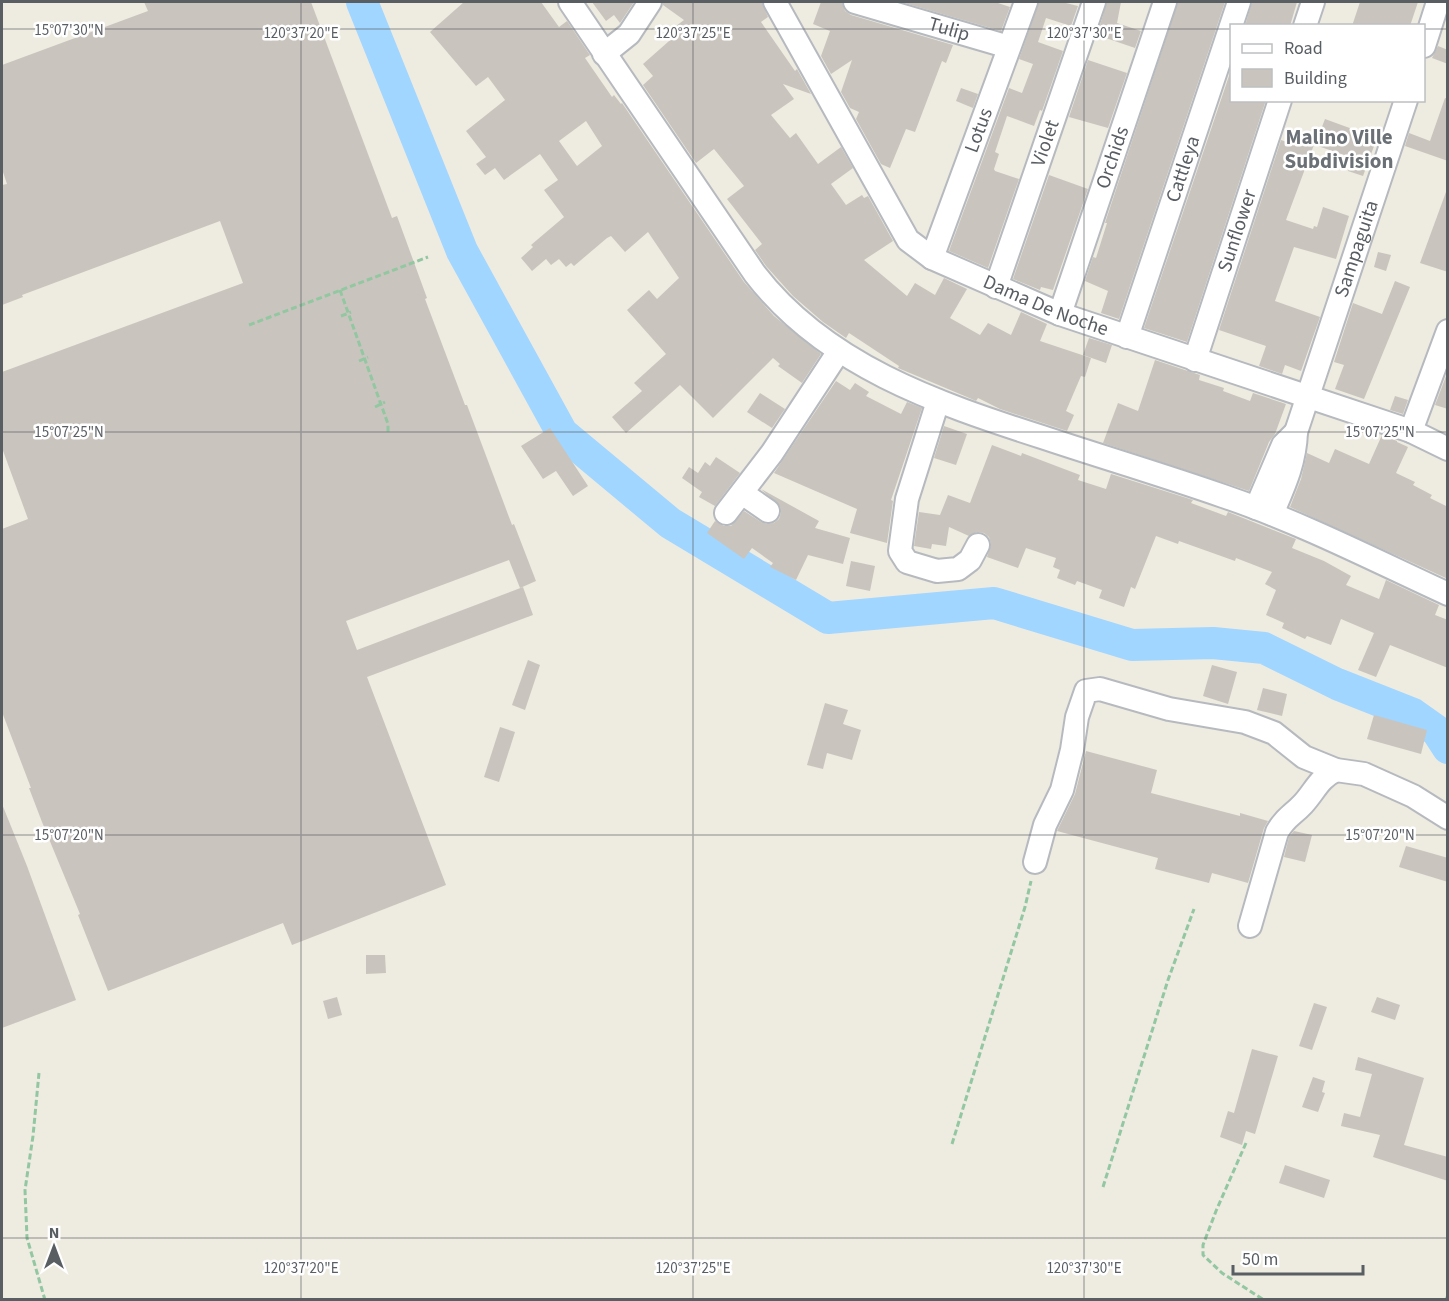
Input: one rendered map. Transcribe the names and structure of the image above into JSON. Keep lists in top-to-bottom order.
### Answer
{
  "streets": {
    "street": [
      "Tulip",
      "Lotus",
      "Violet",
      "Orchids",
      "Cattleya",
      "Sunflower",
      "Sampaguita",
      "Dama De Noche"
    ]
  },
  "crossings": [
    ["Tulip", "Lotus"],
    ["Lotus", "Dama De Noche"],
    ["Violet", "Dama De Noche"],
    ["Orchids", "Dama De Noche"],
    ["Cattleya", "Dama De Noche"],
    ["Sunflower", "Dama De Noche"],
    ["Sampaguita", "Dama De Noche"]
  ],
  "districts": ["Malino Ville Subdivision"],
  "legend": ["Road", "Building"],
  "scale_bar": "50 m",
  "north": "top",
  "coordinates": [
    "15°07'30\"N",
    "120°37'20\"E",
    "120°37'25\"E",
    "120°37'30\"E",
    "15°07'25\"N",
    "15°07'20\"N"
  ]
}
